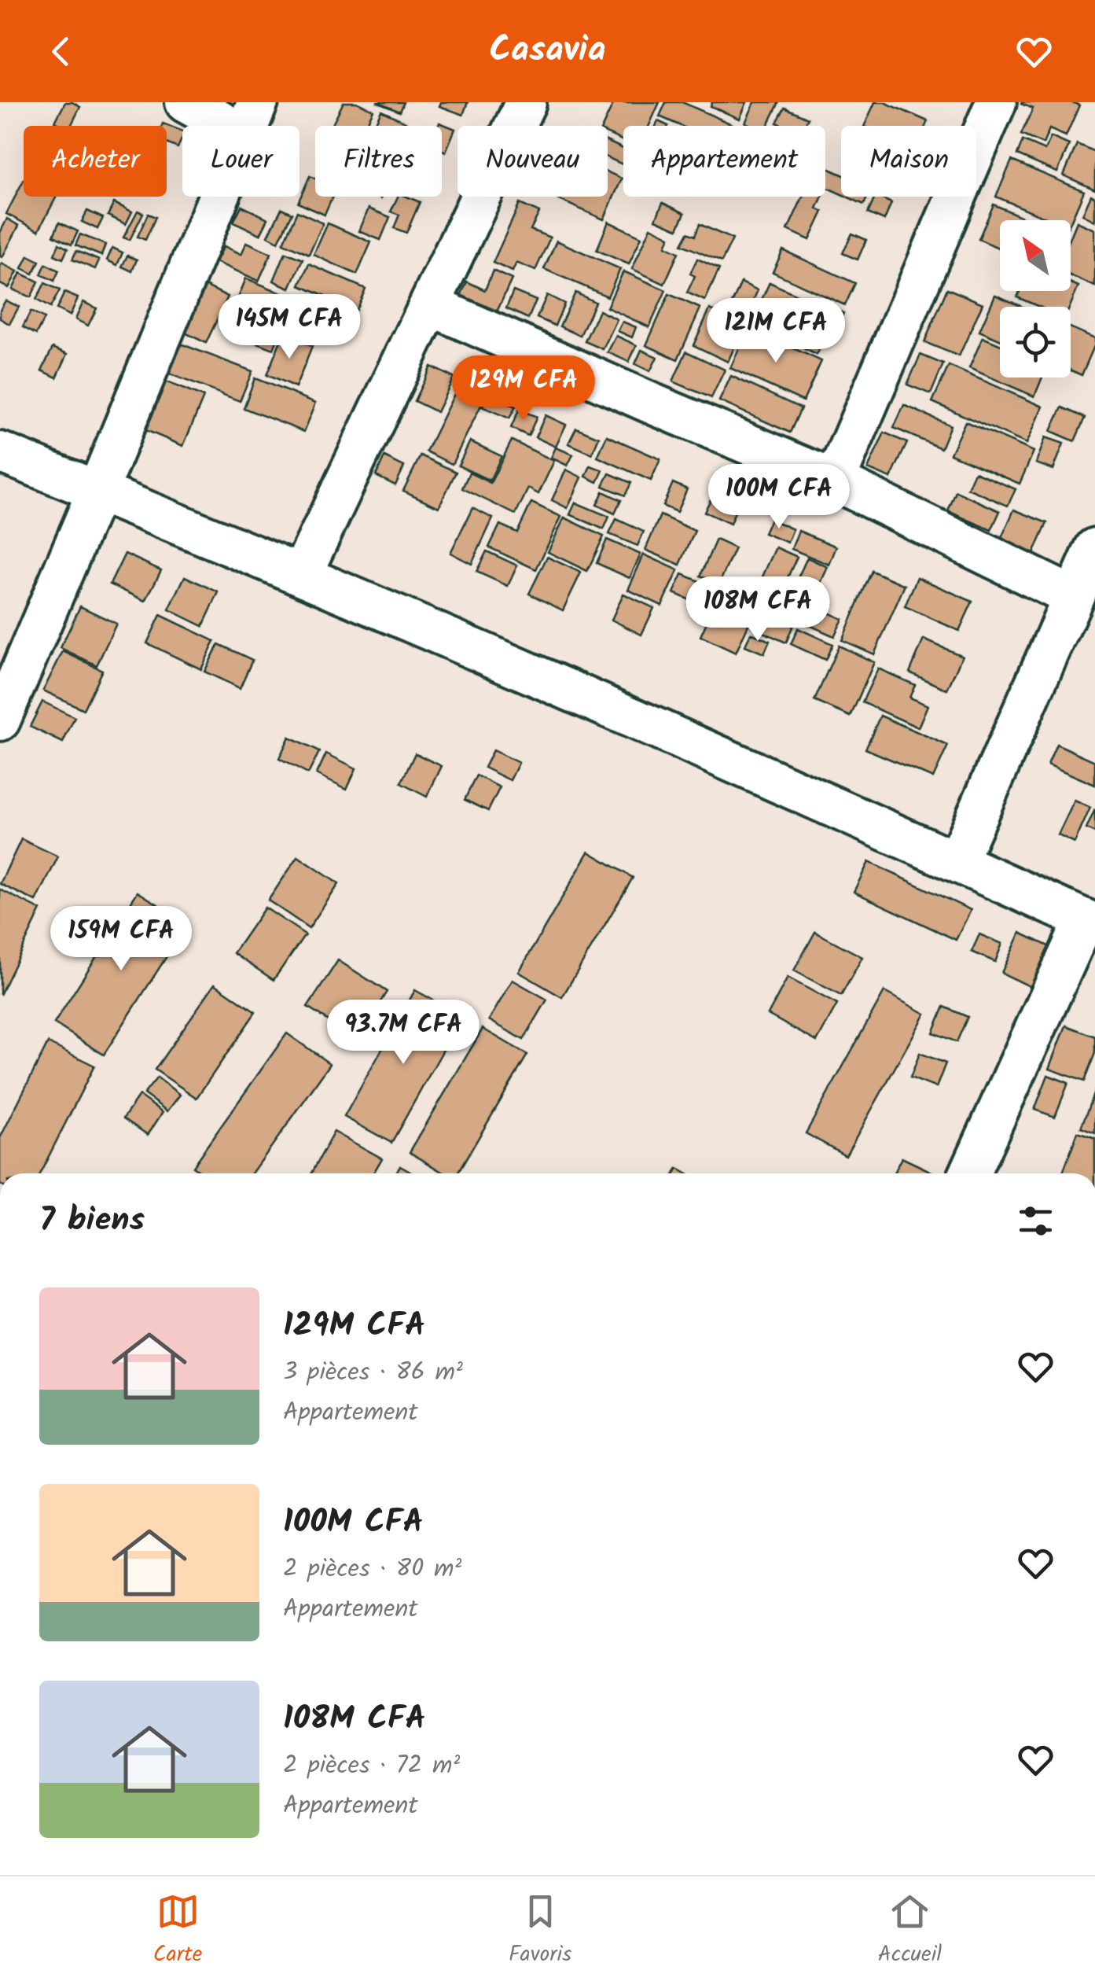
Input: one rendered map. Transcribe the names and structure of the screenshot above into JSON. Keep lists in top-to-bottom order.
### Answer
{
  "north": "top left",
  "page": {
    "header": "Casavia",
    "chip": [
      "Acheter",
      "Louer",
      "Filtres",
      "Nouveau",
      "Appartement",
      "Maison"
    ],
    "price": [
      "145M CFA",
      "121M CFA",
      "129M CFA",
      "100M CFA",
      "108M CFA",
      "159M CFA",
      "93.7M CFA"
    ],
    "heading": "7 biens",
    "list": [
      {
        "name": "129M CFA",
        "note": "3 pièces · 86 m² · Appartement"
      },
      {
        "name": "100M CFA",
        "note": "2 pièces · 80 m² · Appartement"
      },
      {
        "name": "108M CFA",
        "note": "2 pièces · 72 m² · Appartement"
      }
    ],
    "tabs": ["Carte", "Favoris", "Accueil"]
  }
}
